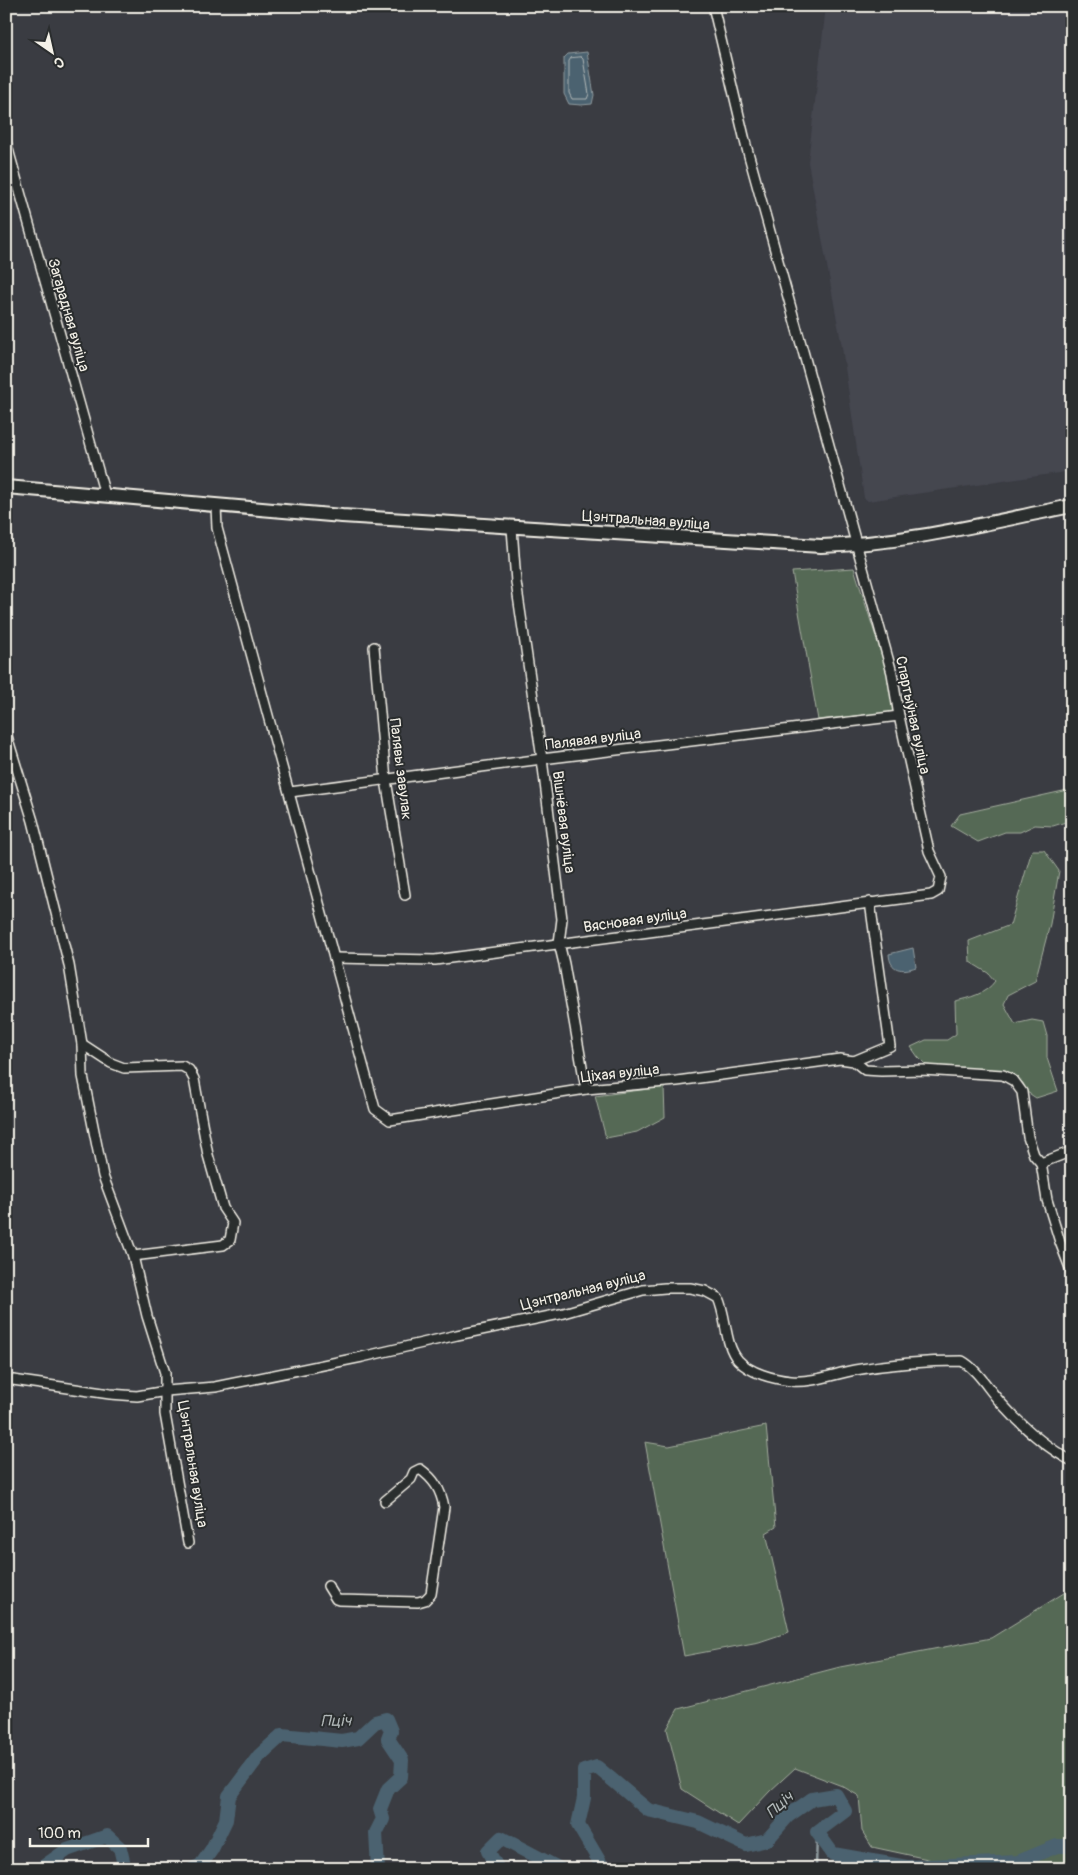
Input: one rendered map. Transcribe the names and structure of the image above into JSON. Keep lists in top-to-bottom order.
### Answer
{
  "streets": {
    "street": [
      "Загарадная вуліца",
      "Цэнтральная вуліца",
      "Спартыўная вуліца",
      "Палявая вуліца",
      "Палявы завулак",
      "Вішнёвая вуліца",
      "Вясновая вуліца",
      "Ціхая вуліца"
    ]
  },
  "crossings": [
    ["Загарадная вуліца", "Цэнтральная вуліца"],
    ["Цэнтральная вуліца", "Спартыўная вуліца"],
    ["Цэнтральная вуліца", "Вішнёвая вуліца"],
    ["Спартыўная вуліца", "Палявая вуліца"],
    ["Спартыўная вуліца", "Вясновая вуліца"],
    ["Палявая вуліца", "Палявы завулак"],
    ["Палявая вуліца", "Вішнёвая вуліца"],
    ["Вішнёвая вуліца", "Вясновая вуліца"],
    ["Вішнёвая вуліца", "Ціхая вуліца"],
    ["Вясновая вуліца", "Ціхая вуліца"]
  ],
  "water": ["Пціч"],
  "scale_bar": "100 m",
  "north": "bottom right"
}
